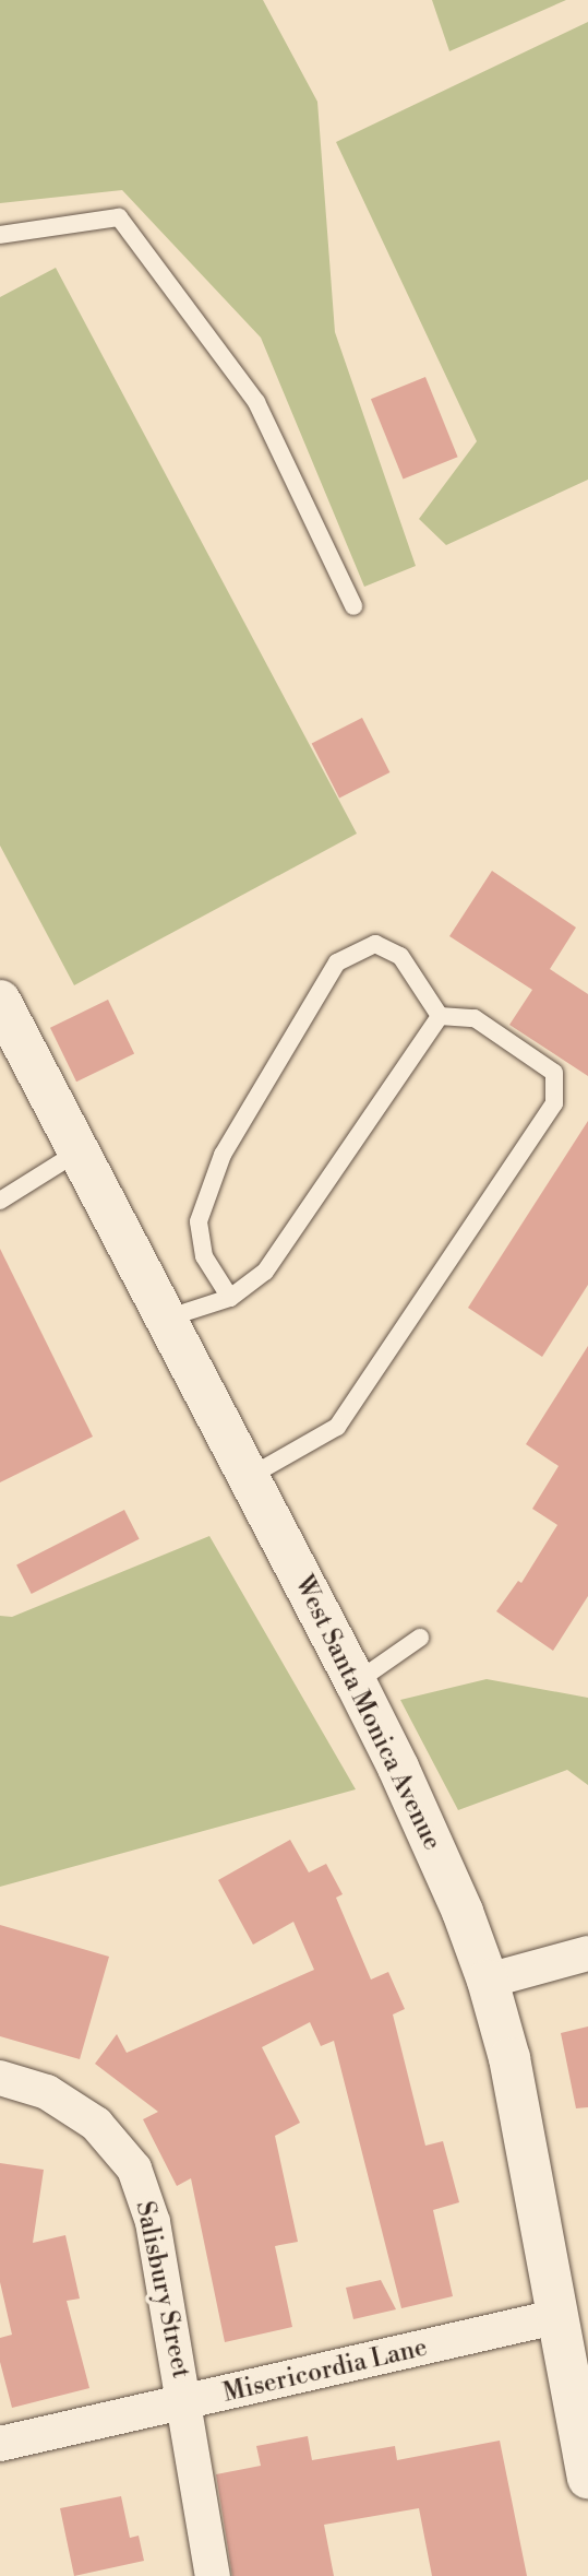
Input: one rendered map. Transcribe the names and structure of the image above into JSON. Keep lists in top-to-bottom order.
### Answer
{
  "streets": {
    "main road": ["West Santa Monica Avenue"],
    "street": ["Salisbury Street", "Misericordia Lane"]
  },
  "crossings": [
    ["West Santa Monica Avenue", "Misericordia Lane"],
    ["Salisbury Street", "Misericordia Lane"]
  ]
}
